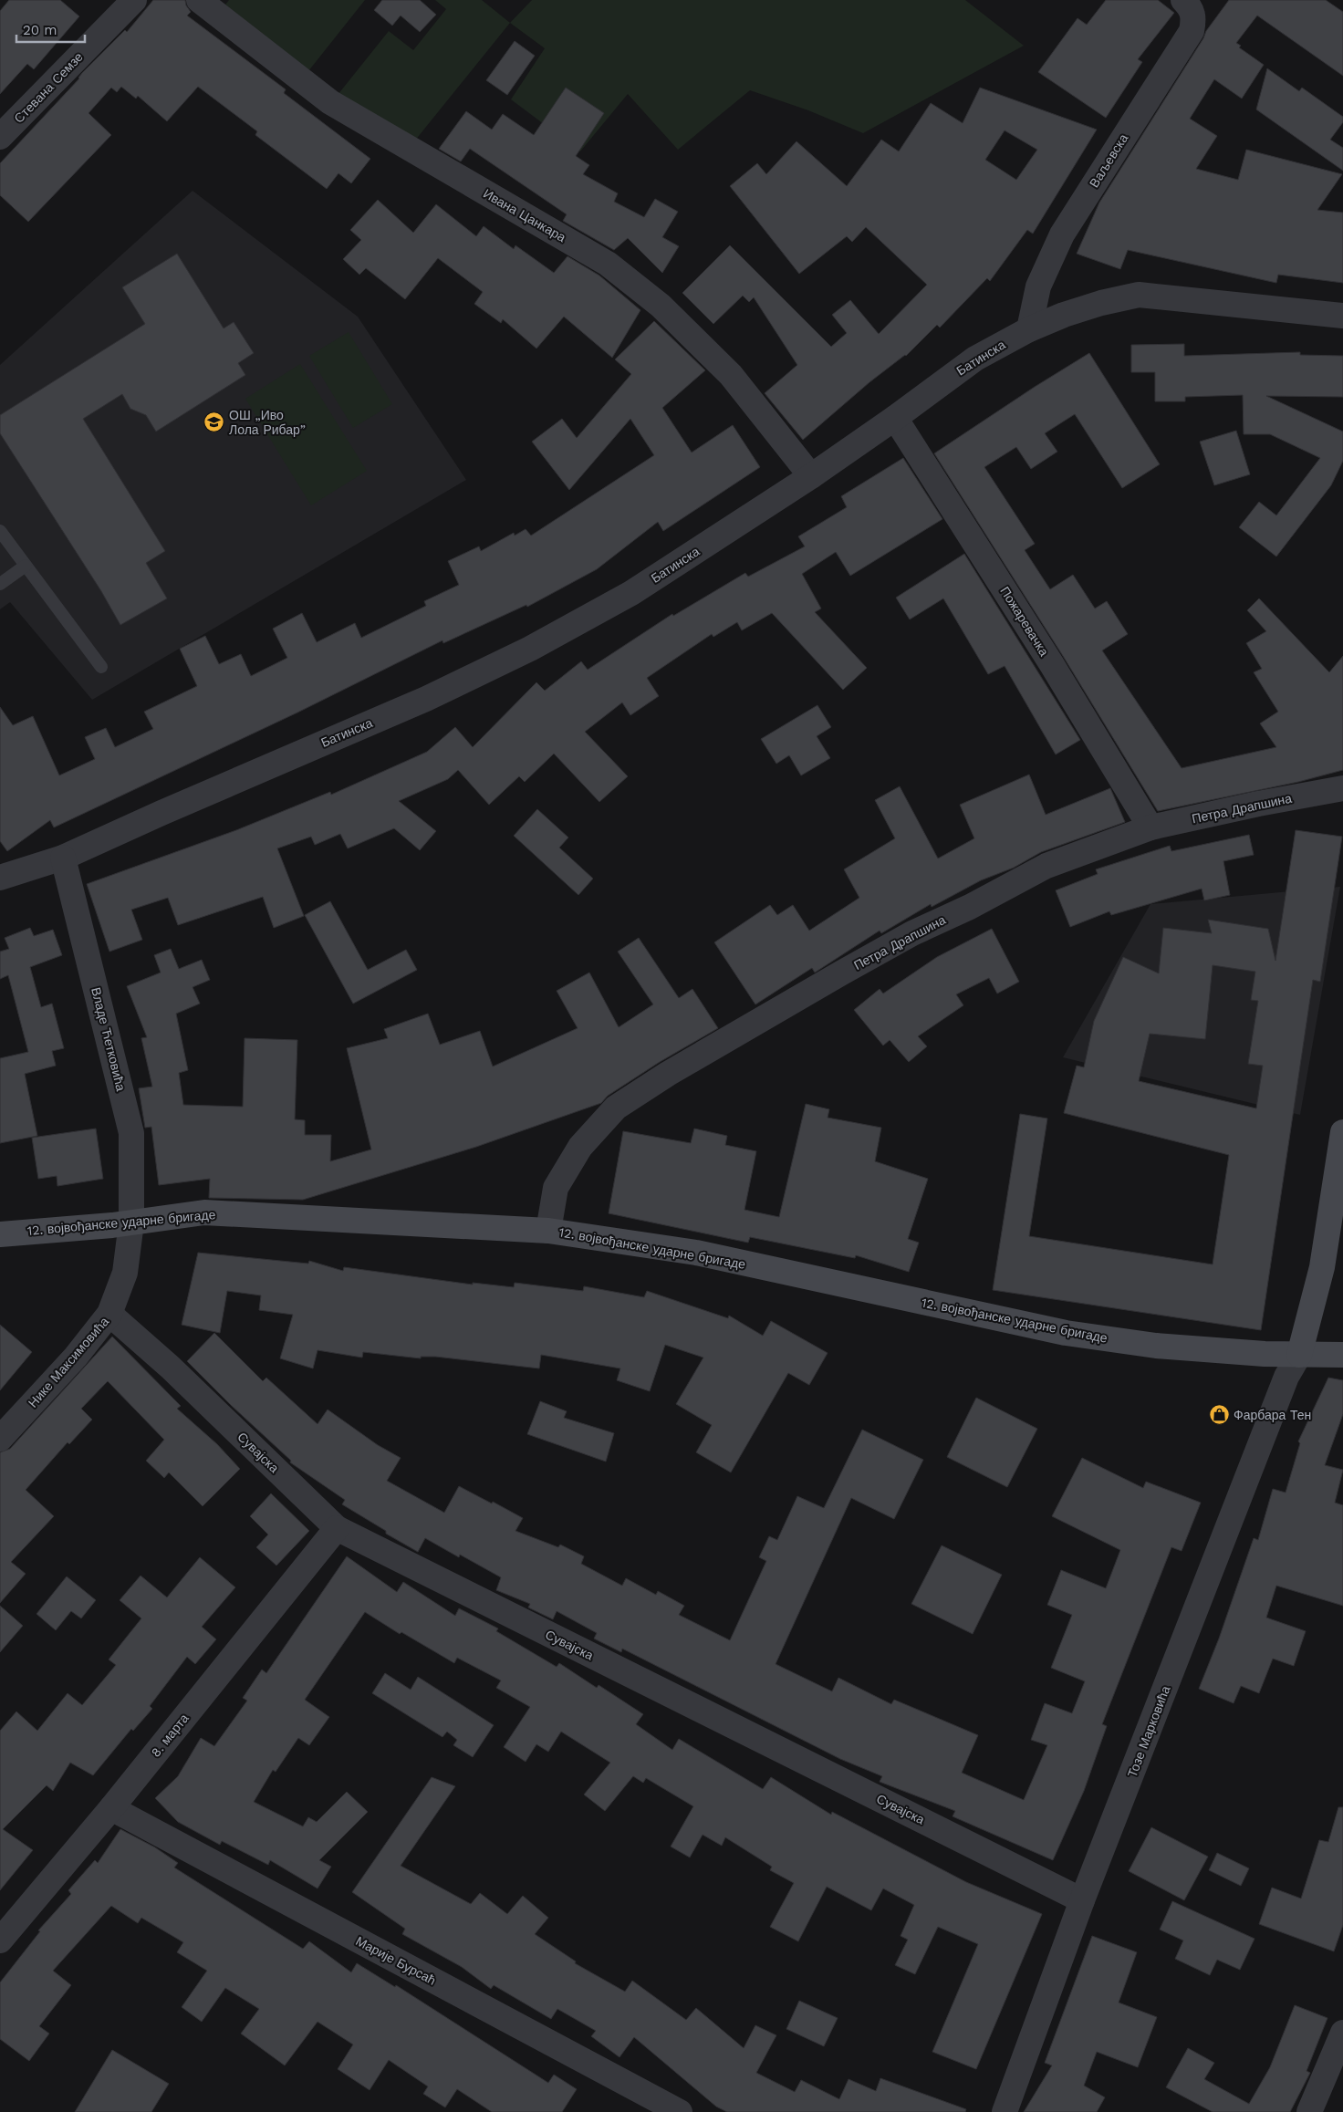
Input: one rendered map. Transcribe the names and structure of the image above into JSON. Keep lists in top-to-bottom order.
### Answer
{
  "streets": {
    "main road": ["12. војвођанске ударне бригаде"],
    "street": [
      "Стевана Семзе",
      "Ваљевска",
      "Ивана Цанкара",
      "Батинска",
      "Пожаревачка",
      "Петра Драпшина",
      "Владе Ћетковића",
      "Нике Максимовића",
      "Сувајска",
      "Тозе Марковића",
      "8. марта",
      "Марије Бурсаћ"
    ]
  },
  "crossings": [
    ["Ваљевска", "Батинска"],
    ["Ивана Цанкара", "Батинска"],
    ["Батинска", "Пожаревачка"],
    ["Батинска", "Владе Ћетковића"],
    ["Пожаревачка", "Петра Драпшина"],
    ["Петра Драпшина", "12. војвођанске ударне бригаде"],
    ["Владе Ћетковића", "12. војвођанске ударне бригаде"],
    ["Владе Ћетковића", "Нике Максимовића"],
    ["12. војвођанске ударне бригаде", "Нике Максимовића"],
    ["12. војвођанске ударне бригаде", "Тозе Марковића"],
    ["Нике Максимовића", "Сувајска"],
    ["Сувајска", "Тозе Марковића"],
    ["Сувајска", "8. марта"],
    ["8. марта", "Марије Бурсаћ"]
  ],
  "places": {
    "school or university": ["ОШ „Иво Лола Рибар”"],
    "shop": ["Фарбара Тен"]
  },
  "scale_bar": "20 m"
}
